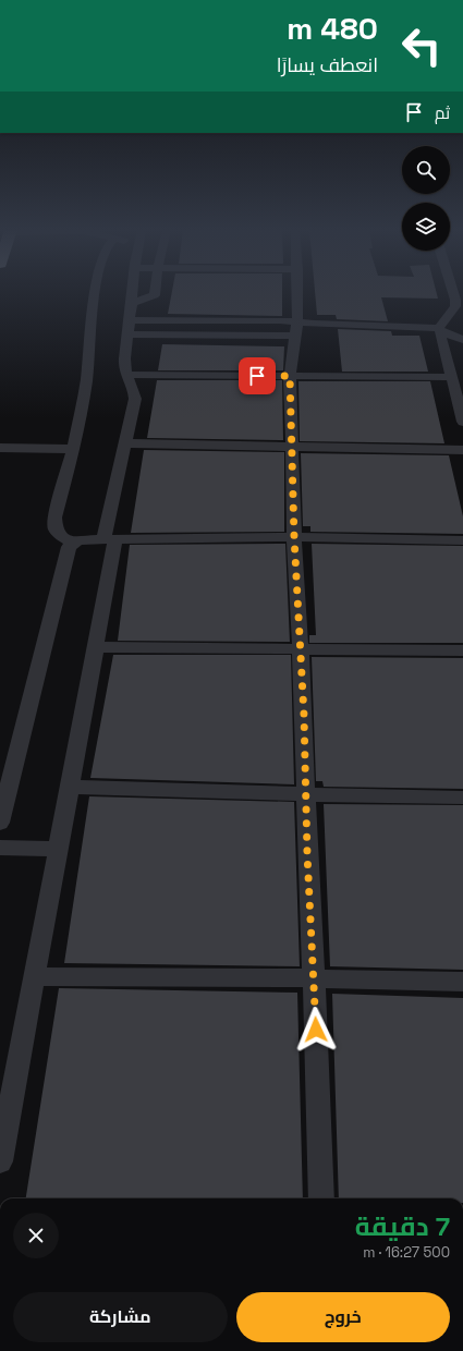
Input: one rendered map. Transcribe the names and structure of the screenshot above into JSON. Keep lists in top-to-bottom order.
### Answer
{
  "page": {
    "turn": ["480 m", "انعطف يسارًا"],
    "then": "ثم",
    "heading": ["7 دقيقة", "500 m · 16:27"],
    "buttons": ["خروج", "مشاركة"]
  }
}
